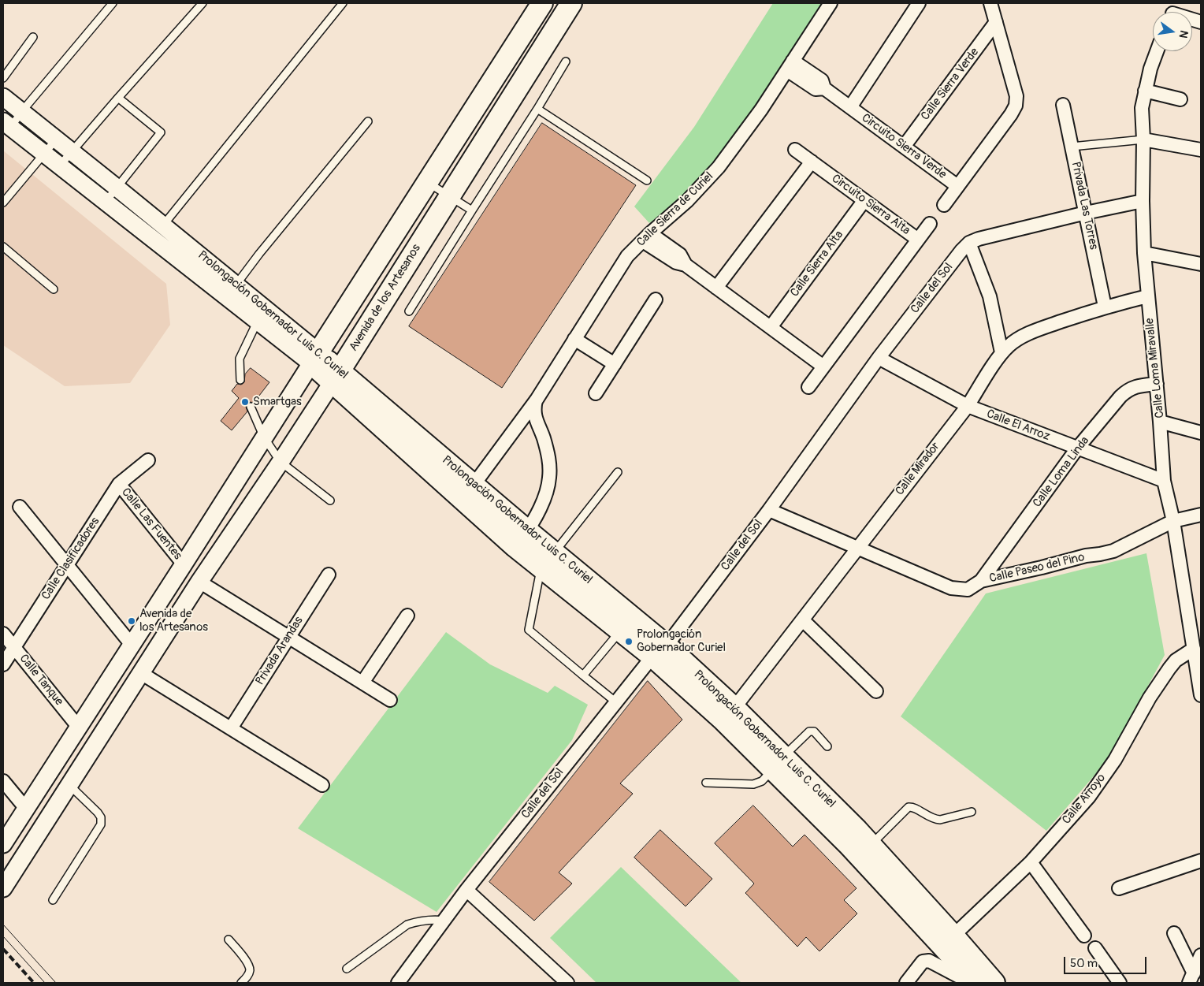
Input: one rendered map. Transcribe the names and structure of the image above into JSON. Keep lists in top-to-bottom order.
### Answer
{
  "streets": {
    "main road": ["Avenida de los Artesanos", "Prolongación Gobernador Luis C. Curiel"],
    "street": [
      "Calle Sierra Verde",
      "Circuito Sierra Verde",
      "Circuito Sierra Alta",
      "Privada Las Torres",
      "Calle Sierra de Curiel",
      "Calle Sierra Alta",
      "Calle del Sol",
      "Calle Loma Miravalle",
      "Calle El Arroz",
      "Calle Mirador",
      "Calle Loma Linda",
      "Calle Las Fuentes",
      "Calle Clasificadores",
      "Calle Paseo del Pino",
      "Privada Arandas",
      "Calle Tanque",
      "Calle Arroyo"
    ]
  },
  "crossings": [
    ["Calle Sierra Verde", "Circuito Sierra Verde"],
    ["Circuito Sierra Verde", "Calle Sierra de Curiel"],
    ["Circuito Sierra Alta", "Calle Sierra Alta"],
    ["Privada Las Torres", "Calle del Sol"],
    ["Privada Las Torres", "Calle Mirador"],
    ["Calle Sierra de Curiel", "Prolongación Gobernador Luis C. Curiel"],
    ["Calle del Sol", "Prolongación Gobernador Luis C. Curiel"],
    ["Calle del Sol", "Calle Loma Miravalle"],
    ["Calle del Sol", "Calle El Arroz"],
    ["Calle del Sol", "Calle Paseo del Pino"],
    ["Avenida de los Artesanos", "Prolongación Gobernador Luis C. Curiel"],
    ["Prolongación Gobernador Luis C. Curiel", "Calle Mirador"],
    ["Prolongación Gobernador Luis C. Curiel", "Calle Arroyo"],
    ["Calle Loma Miravalle", "Calle El Arroz"],
    ["Calle Loma Miravalle", "Calle Mirador"],
    ["Calle Loma Miravalle", "Calle Loma Linda"],
    ["Calle Loma Miravalle", "Calle Paseo del Pino"],
    ["Calle Loma Miravalle", "Calle Arroyo"],
    ["Calle El Arroz", "Calle Mirador"],
    ["Calle El Arroz", "Calle Loma Linda"],
    ["Calle Mirador", "Calle Paseo del Pino"],
    ["Calle Loma Linda", "Calle Paseo del Pino"],
    ["Calle Las Fuentes", "Calle Clasificadores"],
    ["Calle Clasificadores", "Calle Tanque"]
  ],
  "places": ["Smartgas", "Avenida de los Artesanos", "Prolongación Gobernador Curiel"],
  "scale_bar": "50 m",
  "north": "right"
}
